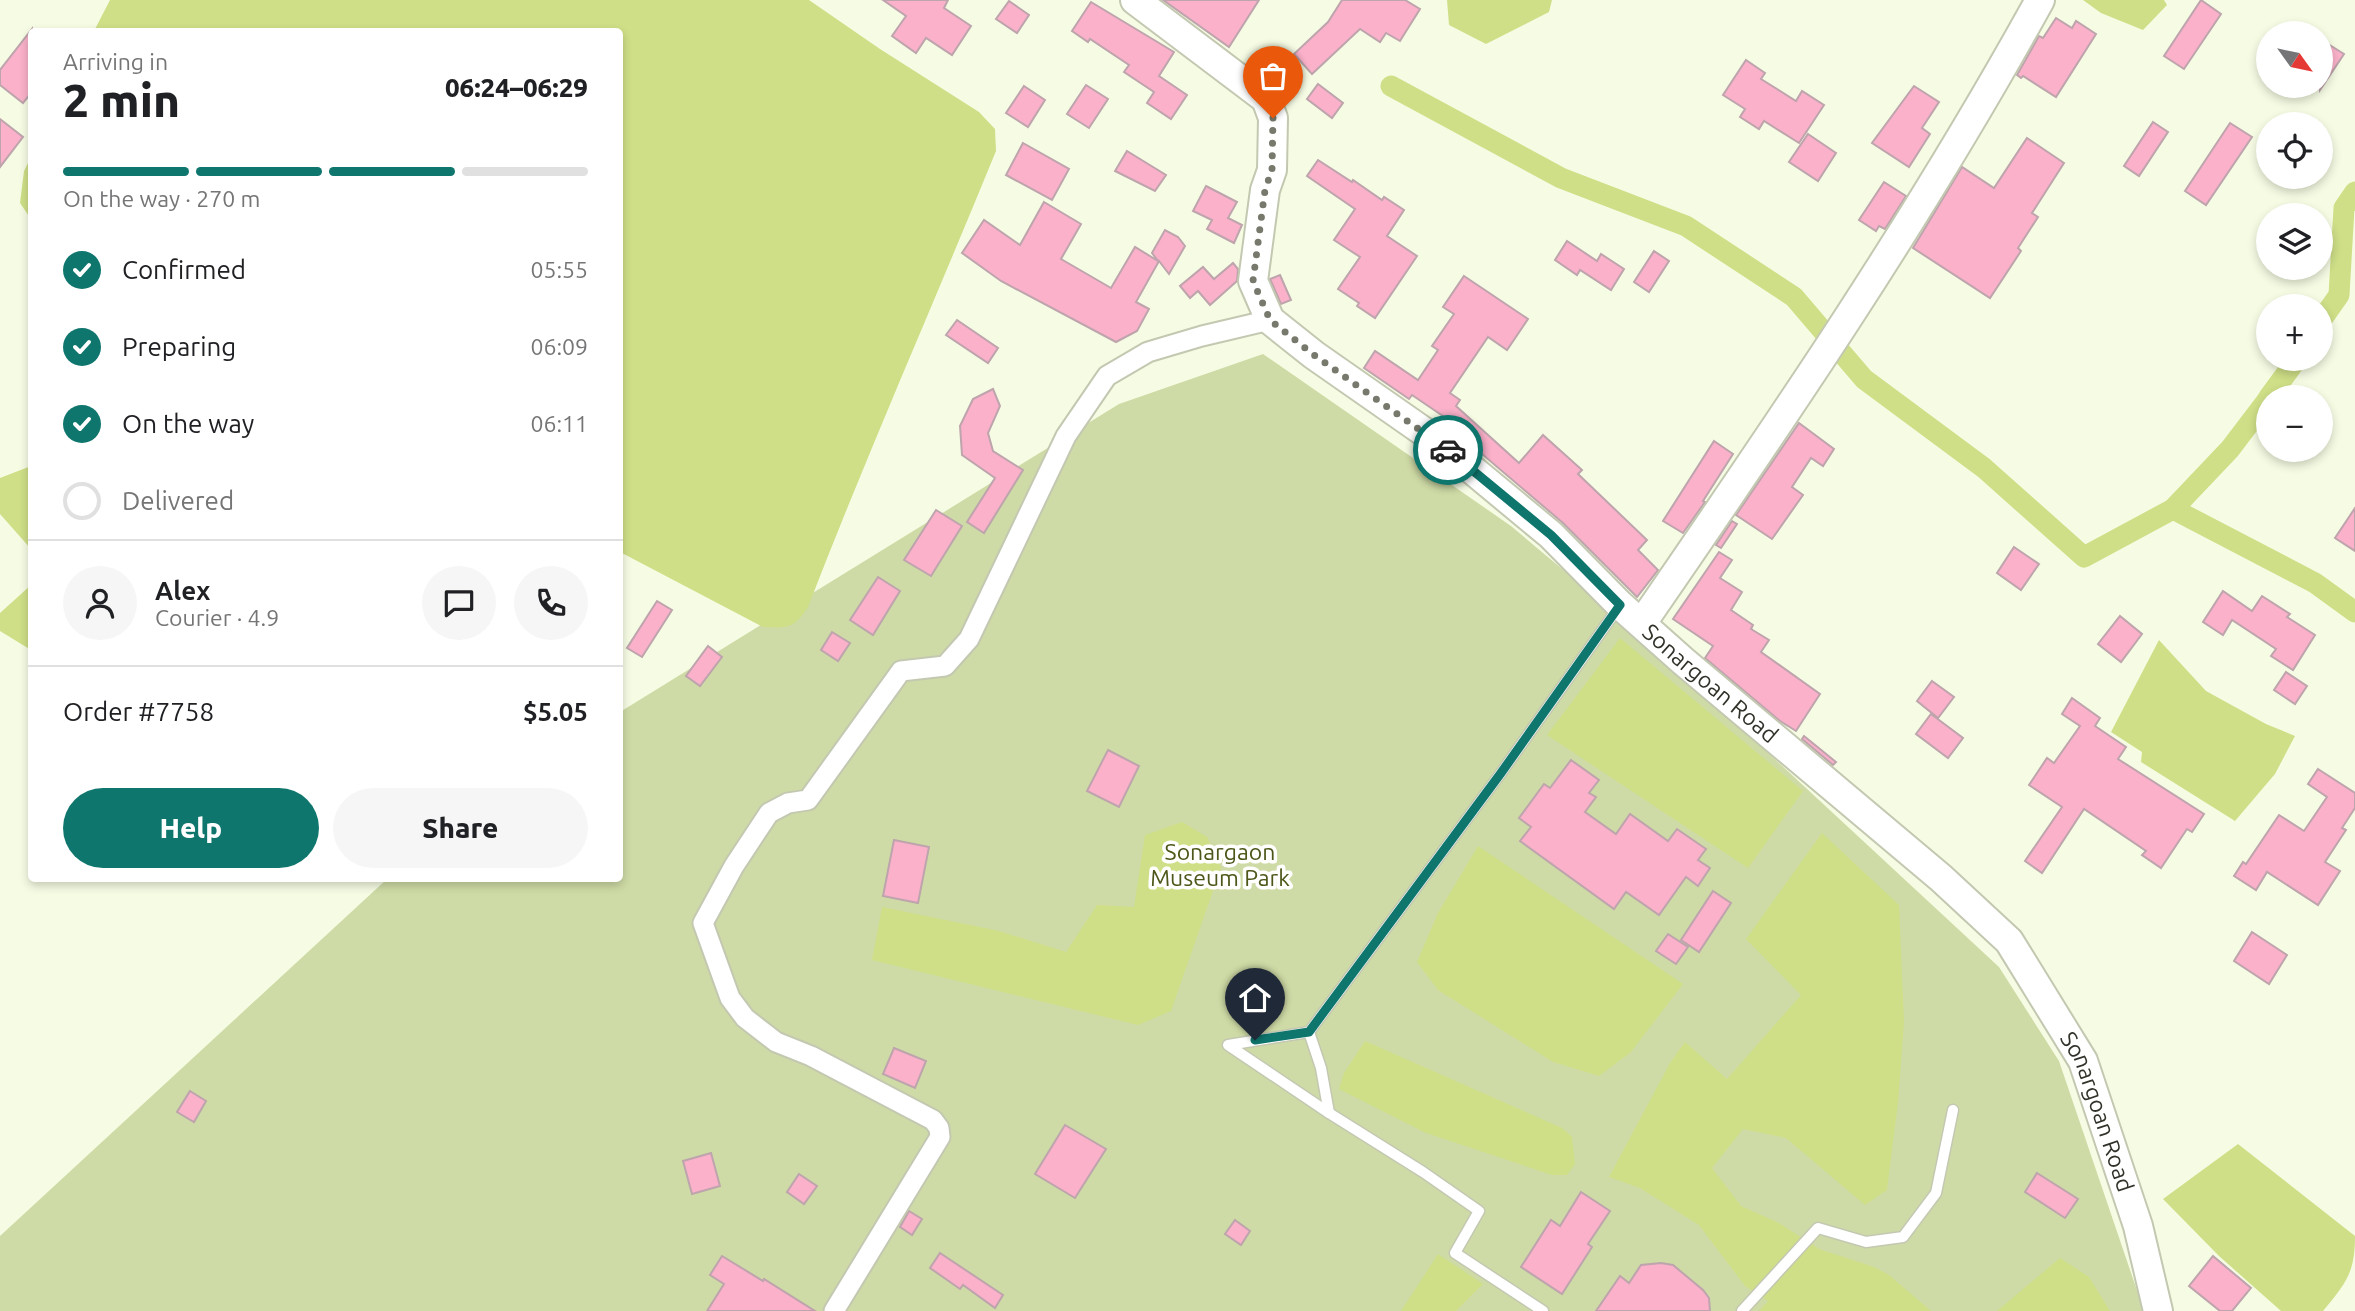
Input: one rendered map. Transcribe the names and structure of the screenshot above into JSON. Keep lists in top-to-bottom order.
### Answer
{
  "streets": {
    "main road": ["Sonargoan Road"]
  },
  "parks": ["Sonargaon Museum Park"],
  "north": "bottom right",
  "page": {
    "map_buttons": ["+", "−"],
    "heading": ["2 min", "Arriving in", "06:24–06:29"],
    "panel": [
      "Alex",
      "Courier · 4.9",
      "Order #7758",
      "$5.05"
    ],
    "bar": "On the way · 270 m",
    "list": [
      ["Confirmed", "05:55"],
      ["Preparing", "06:09"],
      ["On the way", "06:11"],
      "Delivered"
    ],
    "buttons": ["Help", "Share"]
  }
}
